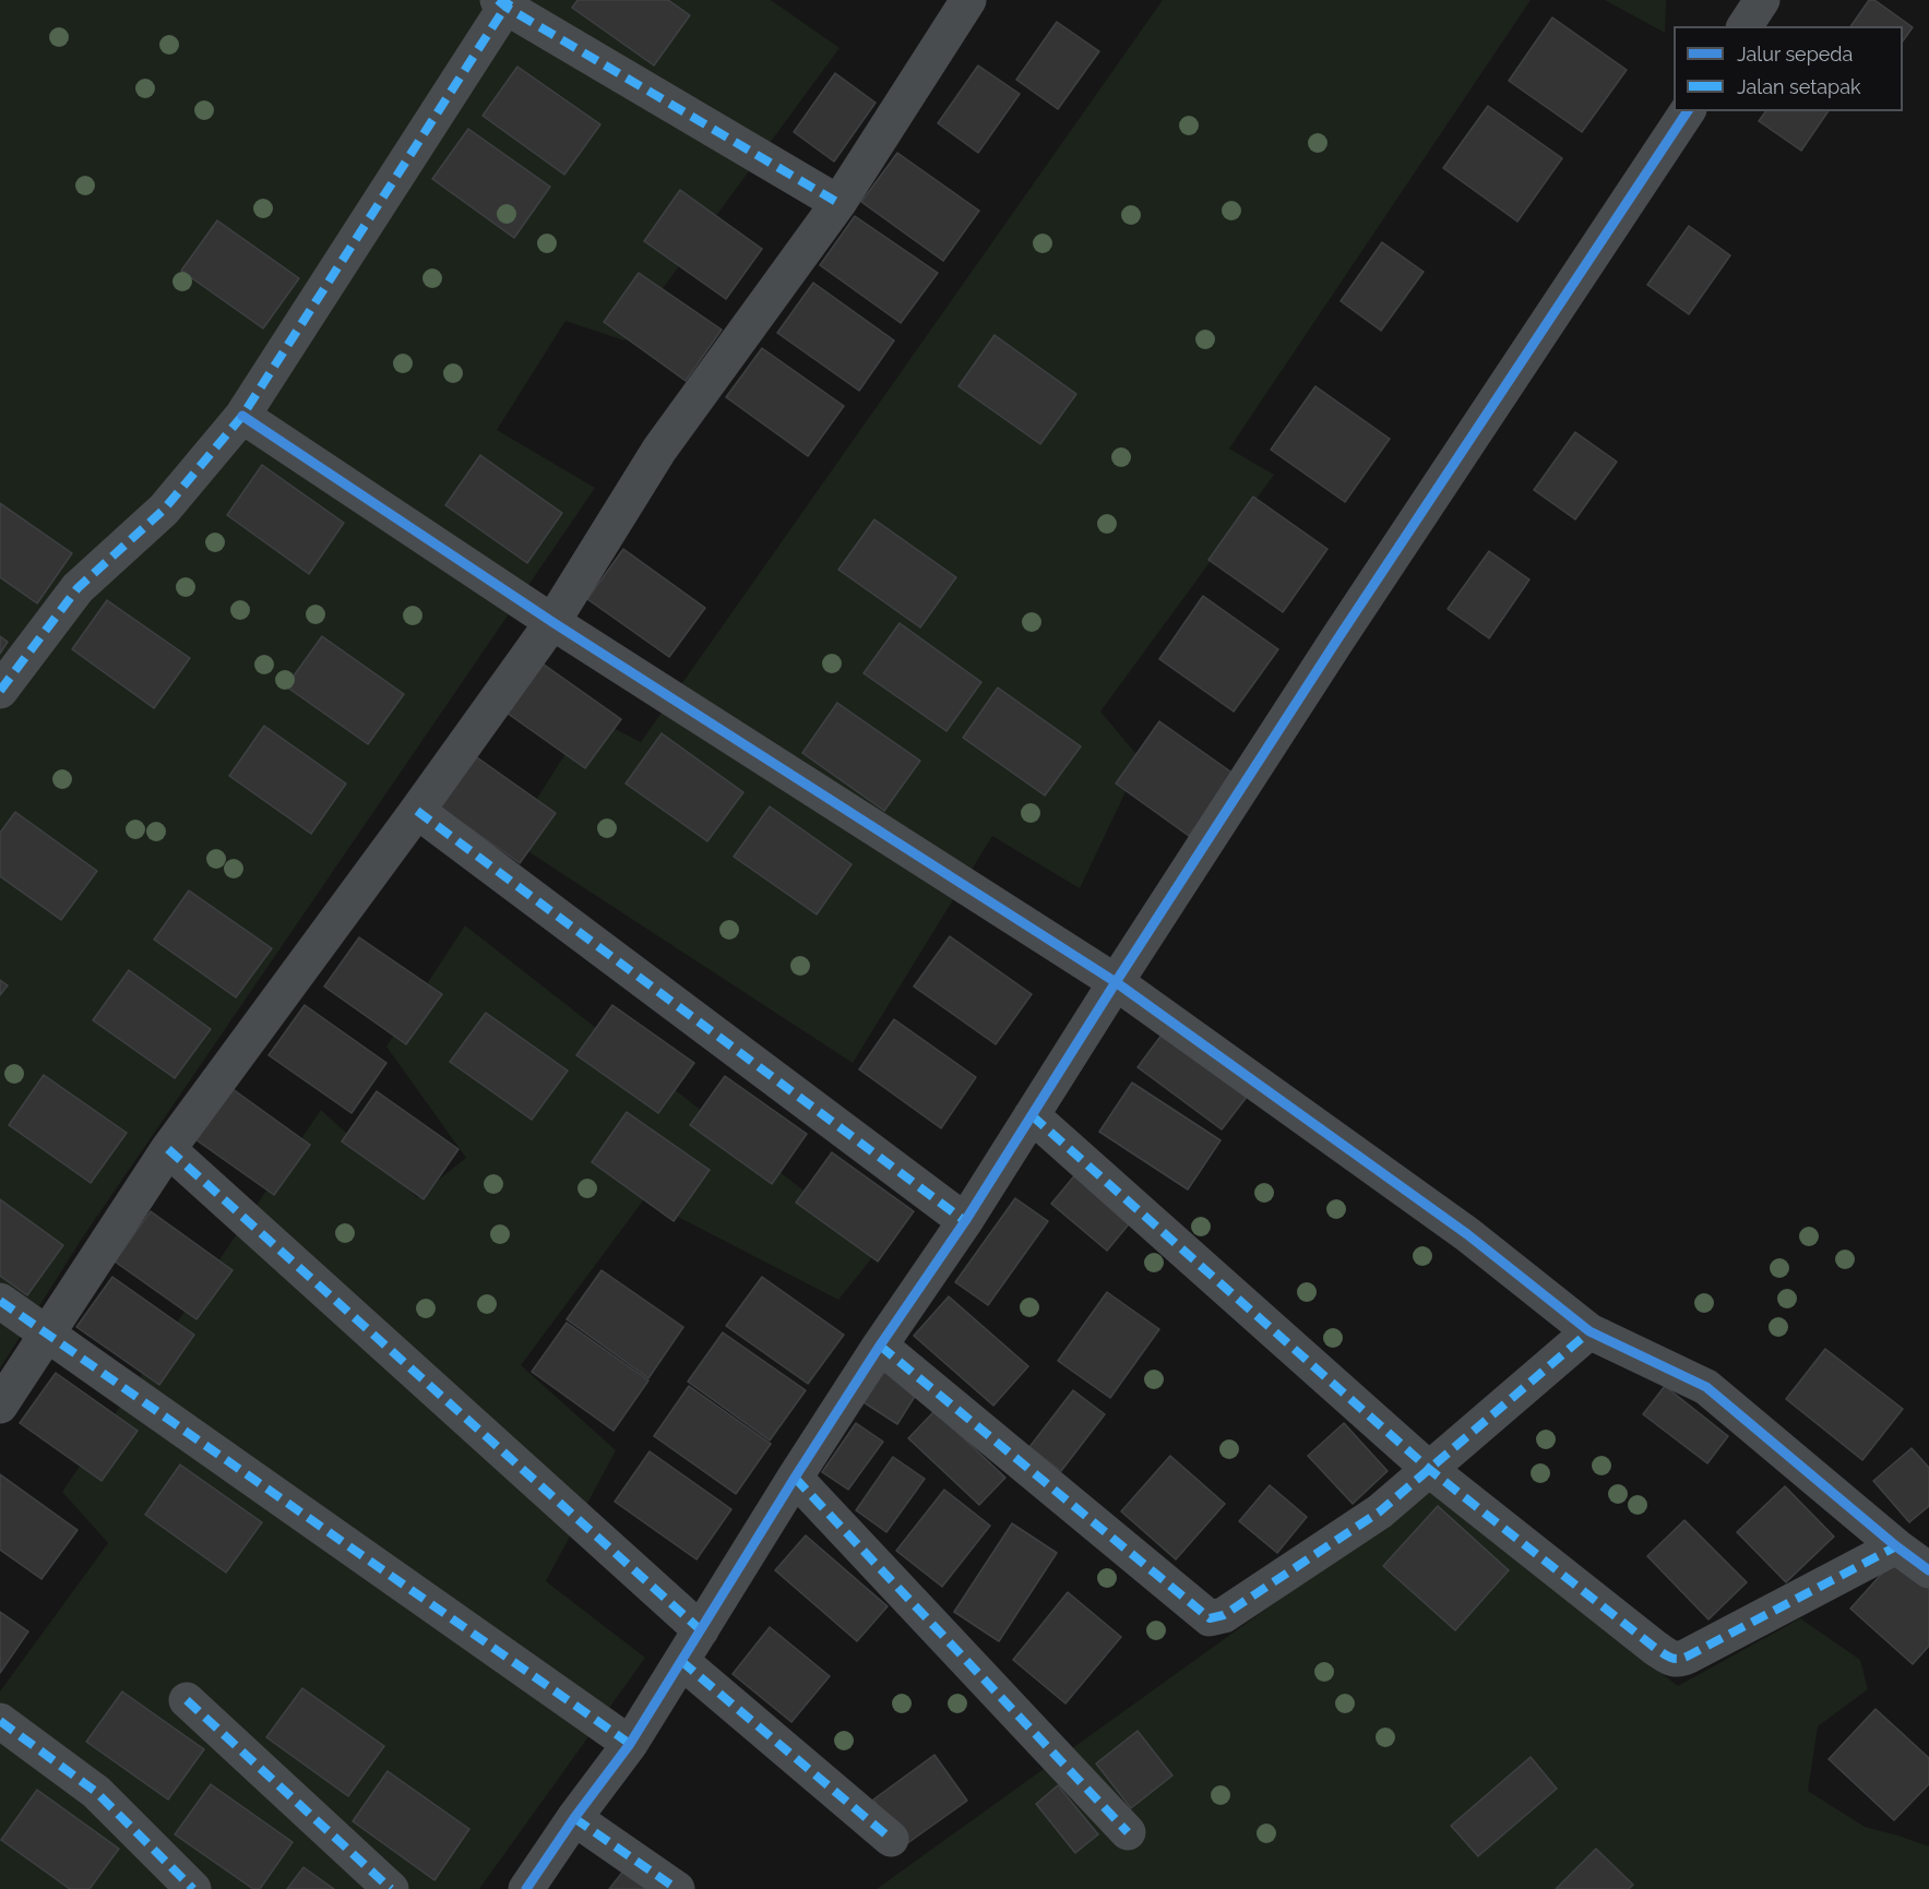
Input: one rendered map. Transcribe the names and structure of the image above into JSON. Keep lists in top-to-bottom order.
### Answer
{
  "legend": ["Jalur sepeda", "Jalan setapak"]
}
